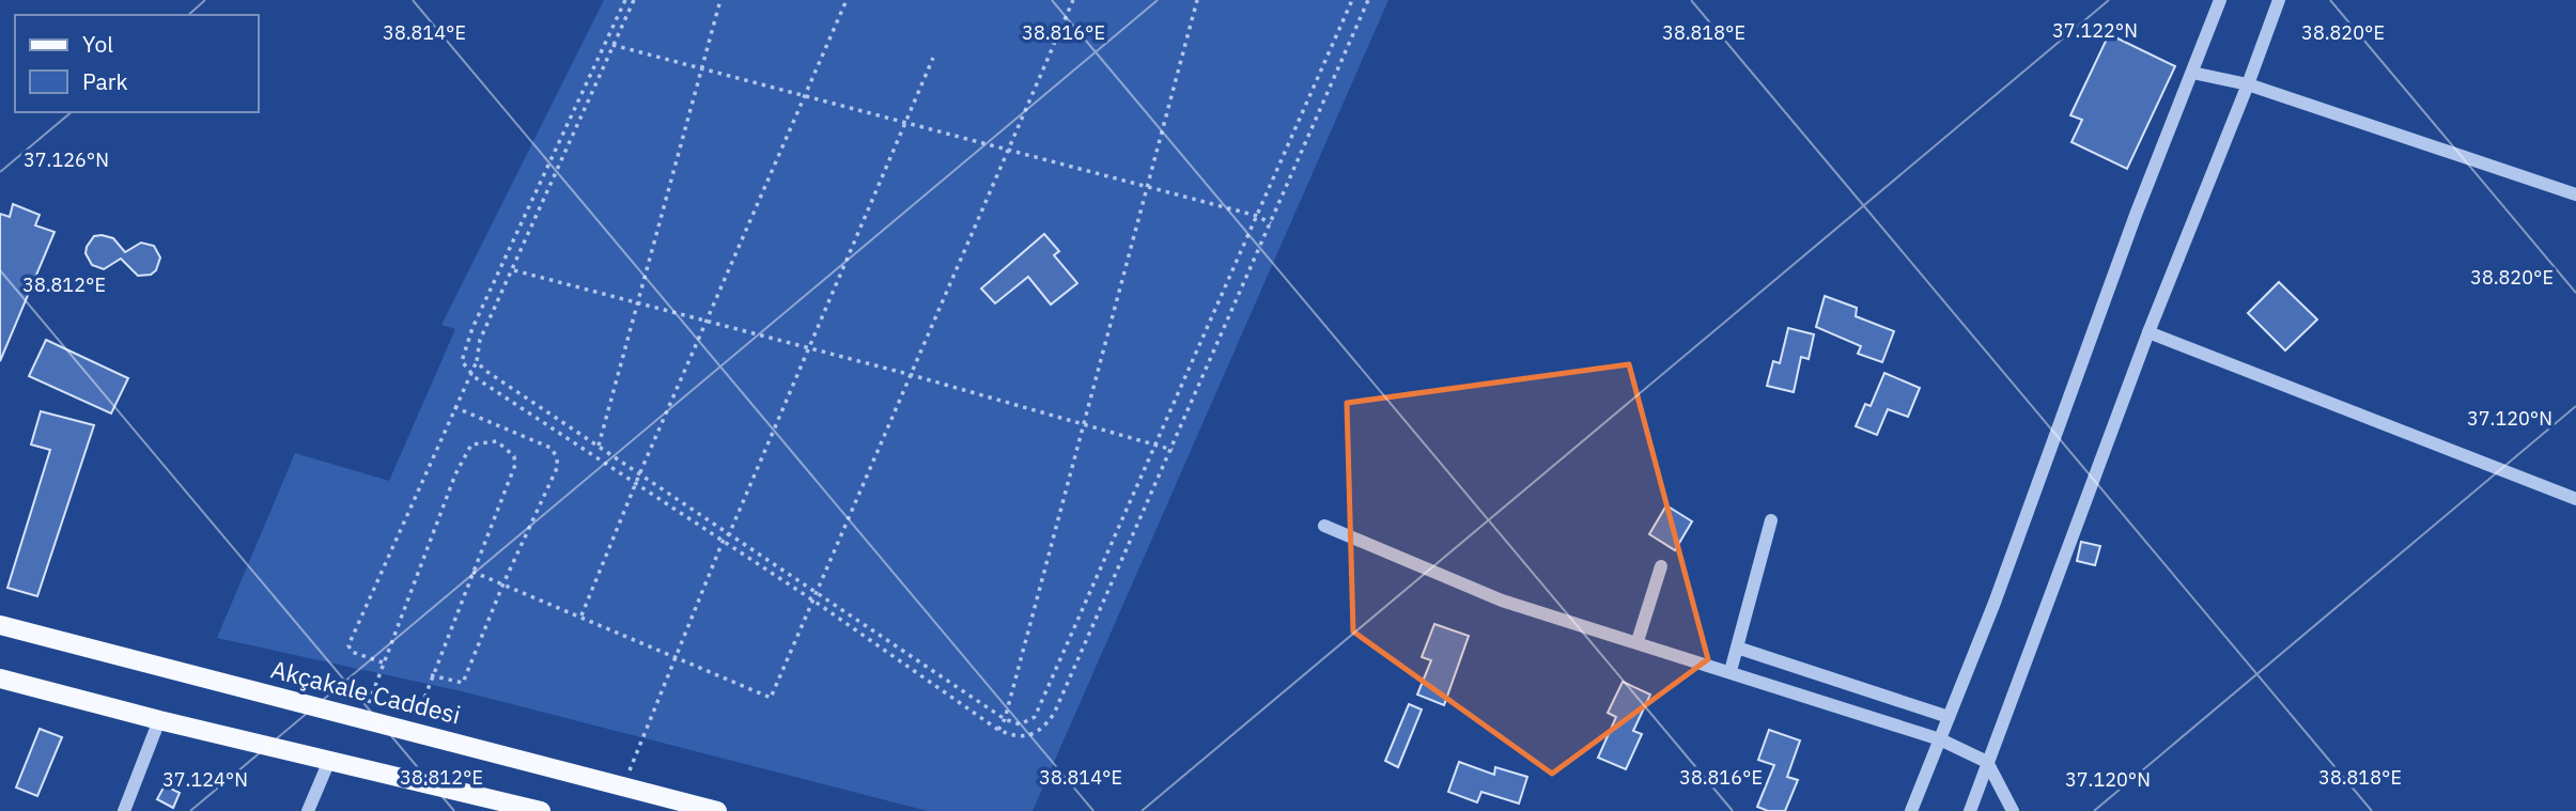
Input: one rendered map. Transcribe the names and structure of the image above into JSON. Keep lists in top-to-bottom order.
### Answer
{
  "streets": {
    "main road": ["Akçakale Caddesi"]
  },
  "legend": ["Yol", "Park"],
  "coordinates": [
    "37.122°N",
    "38.816°E",
    "38.818°E",
    "38.814°E",
    "38.820°E",
    "37.126°N",
    "38.812°E",
    "37.120°N",
    "37.124°N"
  ]
}
